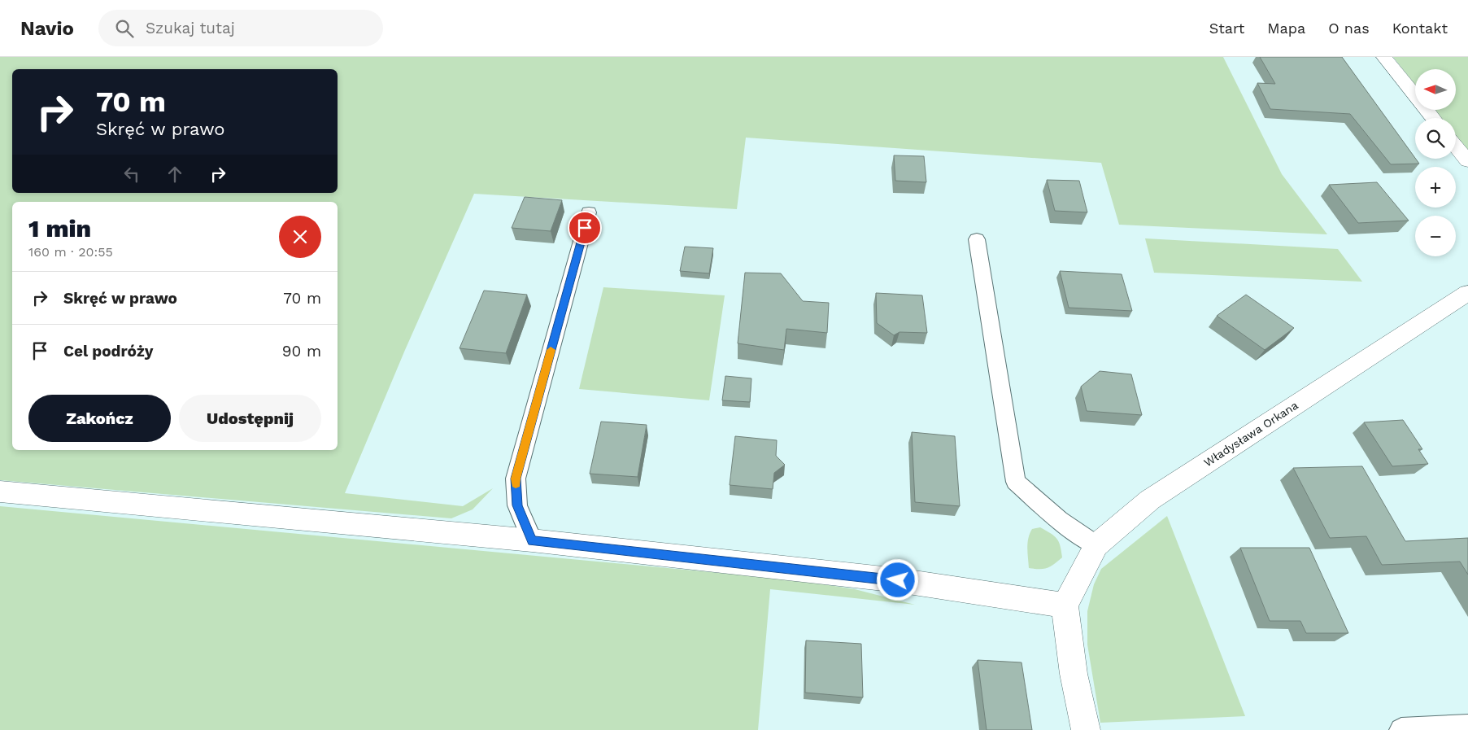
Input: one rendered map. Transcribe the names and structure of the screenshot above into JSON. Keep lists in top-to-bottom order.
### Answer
{
  "streets": {
    "street": ["Władysława Orkana"]
  },
  "north": "left",
  "page": {
    "header": "Navio",
    "search": "Szukaj tutaj",
    "nav": [
      "Start",
      "Mapa",
      "O nas",
      "Kontakt"
    ],
    "map_buttons": ["+", "−"],
    "turn": ["70 m", "Skręć w prawo"],
    "heading": ["1 min", "160 m · 20:55"],
    "list": [
      {
        "name": "Skręć w prawo",
        "value": "70 m"
      },
      {
        "name": "Cel podróży",
        "value": "90 m"
      }
    ],
    "buttons": ["Zakończ", "Udostępnij"]
  }
}
